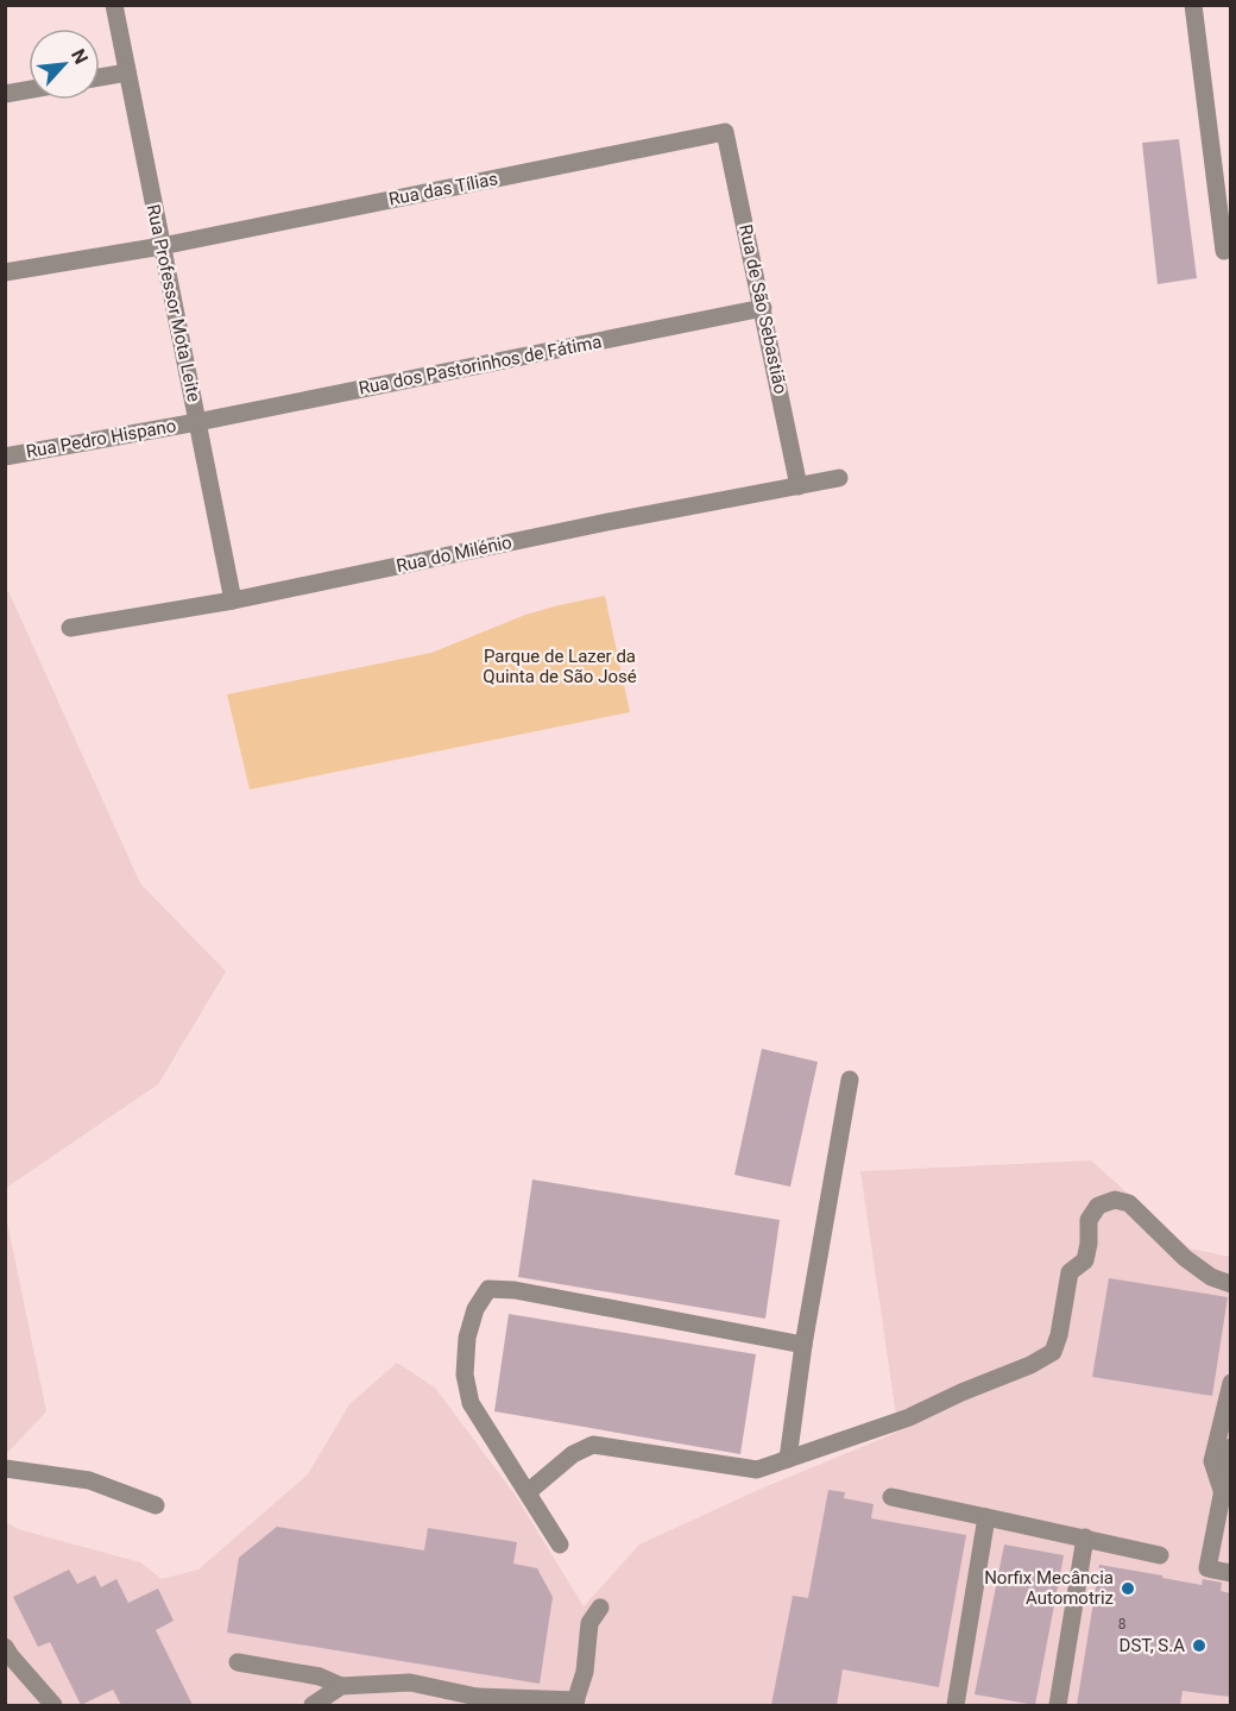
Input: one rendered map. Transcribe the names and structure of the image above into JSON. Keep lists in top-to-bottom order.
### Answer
{
  "streets": {
    "street": [
      "Rua das Tílias",
      "Rua Professor Mota Leite",
      "Rua de São Sebastião",
      "Rua dos Pastorinhos de Fátima",
      "Rua Pedro Hispano",
      "Rua do Milénio"
    ]
  },
  "crossings": [
    ["Rua das Tílias", "Rua Professor Mota Leite"],
    ["Rua das Tílias", "Rua de São Sebastião"],
    ["Rua Professor Mota Leite", "Rua dos Pastorinhos de Fátima"],
    ["Rua Professor Mota Leite", "Rua Pedro Hispano"],
    ["Rua Professor Mota Leite", "Rua do Milénio"],
    ["Rua de São Sebastião", "Rua dos Pastorinhos de Fátima"],
    ["Rua de São Sebastião", "Rua do Milénio"],
    ["Rua dos Pastorinhos de Fátima", "Rua Pedro Hispano"]
  ],
  "parks": ["Parque de Lazer da Quinta de São José"],
  "places": ["Norfix Mecância Automotriz", "DST, S.A"],
  "house_numbers": ["8"],
  "north": "top right"
}
